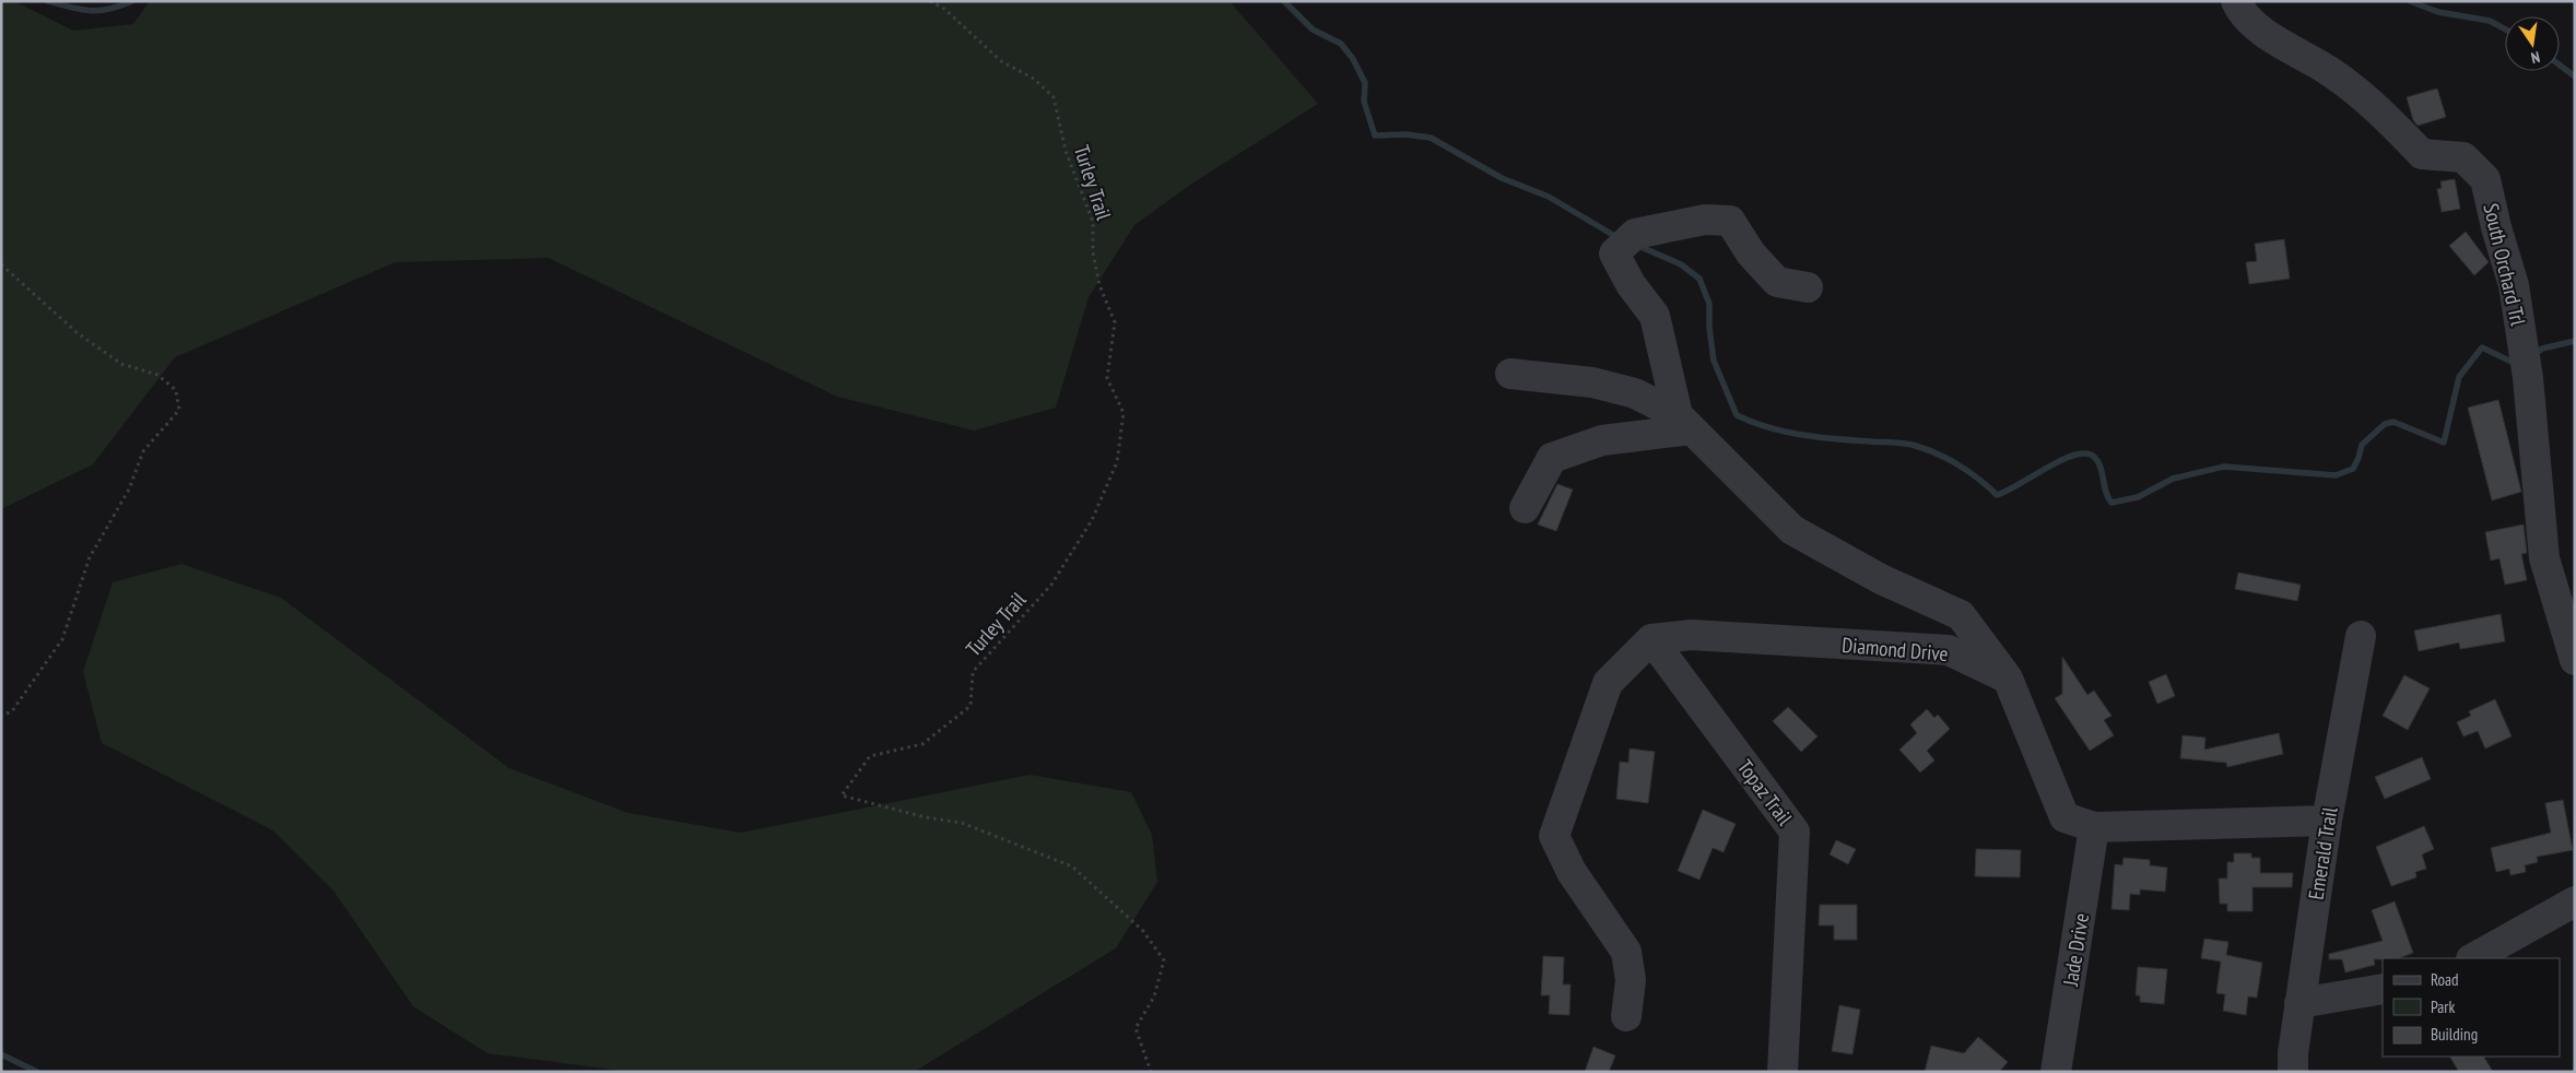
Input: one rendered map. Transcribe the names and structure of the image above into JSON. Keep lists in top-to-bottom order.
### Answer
{
  "streets": {
    "street": [
      "South Orchard Trl",
      "Diamond Drive",
      "Topaz Trail",
      "Emerald Trail",
      "Jade Drive"
    ],
    "path": ["Turley Trail"]
  },
  "crossings": [
    ["Diamond Drive", "Topaz Trail"]
  ],
  "legend": ["Road", "Park", "Building"],
  "north": "bottom"
}
